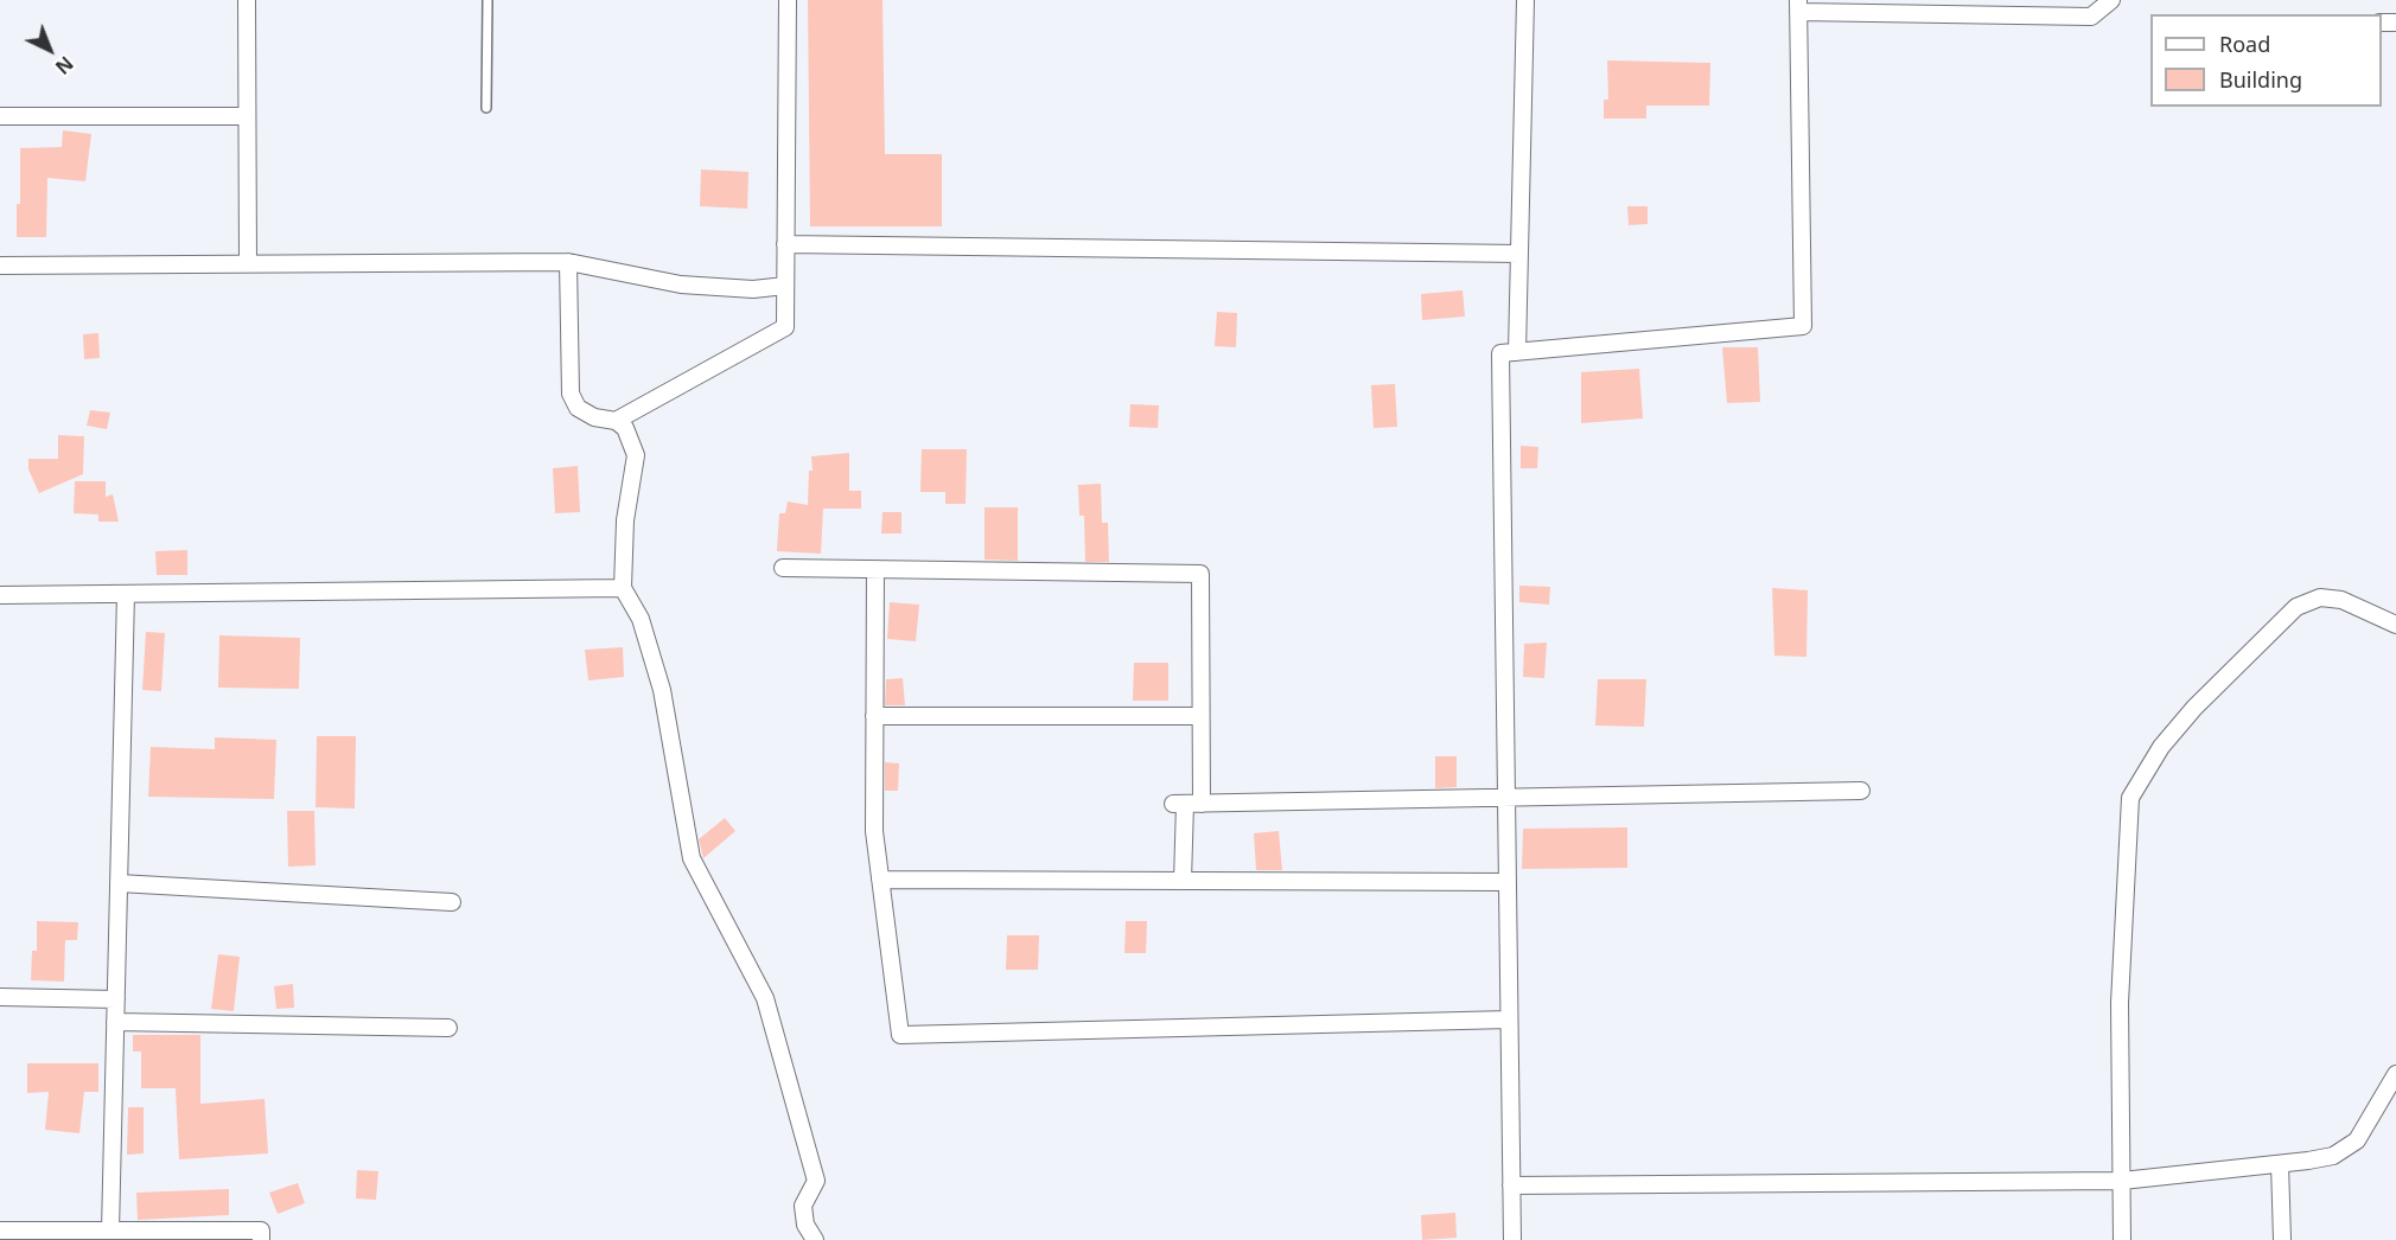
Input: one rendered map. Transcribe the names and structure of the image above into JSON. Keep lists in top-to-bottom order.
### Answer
{
  "legend": ["Road", "Building"],
  "north": "bottom right"
}
